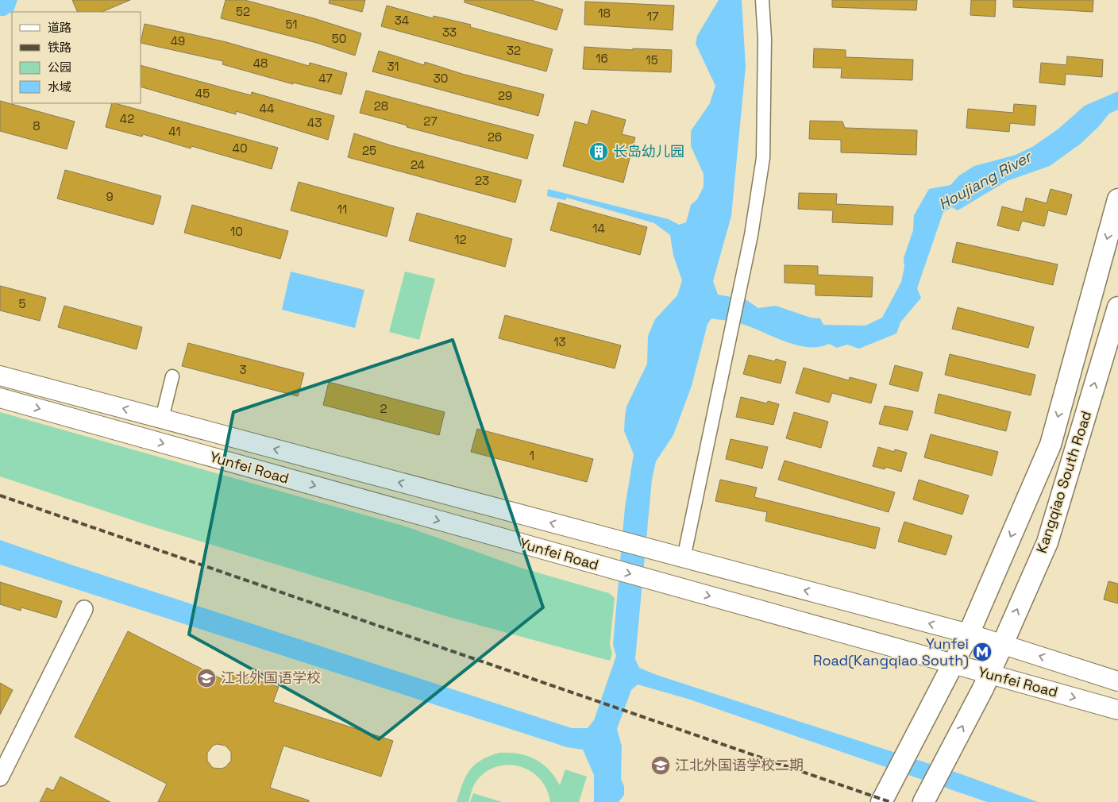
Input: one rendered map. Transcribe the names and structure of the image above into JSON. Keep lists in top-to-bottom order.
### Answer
{
  "streets": {
    "main road": ["Yunfei Road", "Kangqiao South Road"]
  },
  "crossings": [
    ["Yunfei Road", "Kangqiao South Road"]
  ],
  "water": ["Houjiang River"],
  "places": {
    "building": ["长岛幼儿园"],
    "metro station": ["Yunfei Road(Kangqiao South)"],
    "school or university": ["江北外国语学校", "江北外国语学校二期"]
  },
  "house_numbers": [
    "52",
    "18",
    "17",
    "34",
    "51",
    "33",
    "50",
    "49",
    "32",
    "16",
    "15",
    "48",
    "31",
    "47",
    "30",
    "45",
    "29",
    "28",
    "44",
    "42",
    "27",
    "43",
    "8",
    "41",
    "26",
    "40",
    "25",
    "24",
    "23",
    "9",
    "11",
    "14",
    "10",
    "12",
    "5",
    "13",
    "3",
    "2",
    "1"
  ],
  "legend": [
    "道路",
    "铁路",
    "公园",
    "水域"
  ]
}
